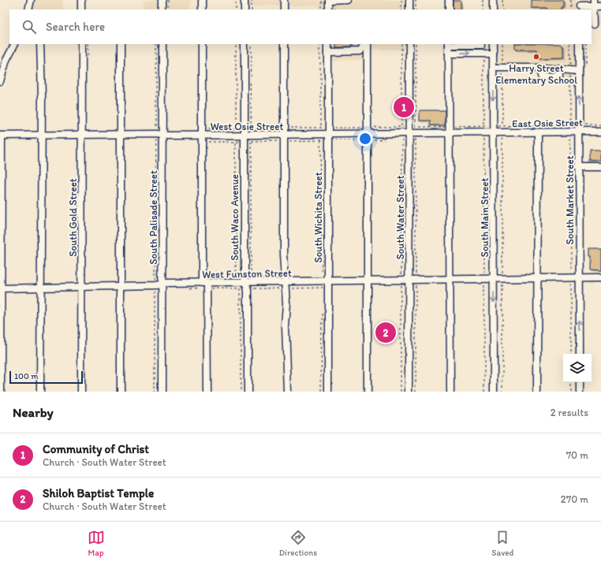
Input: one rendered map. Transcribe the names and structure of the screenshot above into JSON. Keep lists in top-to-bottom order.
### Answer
{
  "streets": {
    "street": [
      "East Osie Street",
      "West Osie Street",
      "South Market Street",
      "South Gold Street",
      "South Palisade Street",
      "South Waco Avenue",
      "South Wichita Street",
      "South Water Street",
      "South Main Street",
      "West Funston Street"
    ]
  },
  "crossings": [
    ["East Osie Street", "West Osie Street"],
    ["East Osie Street", "South Market Street"],
    ["East Osie Street", "South Main Street"],
    ["West Osie Street", "South Gold Street"],
    ["West Osie Street", "South Palisade Street"],
    ["West Osie Street", "South Waco Avenue"],
    ["West Osie Street", "South Wichita Street"],
    ["West Osie Street", "South Water Street"],
    ["West Osie Street", "South Main Street"],
    ["South Market Street", "West Funston Street"],
    ["South Gold Street", "West Funston Street"],
    ["South Palisade Street", "West Funston Street"],
    ["South Waco Avenue", "West Funston Street"],
    ["South Wichita Street", "West Funston Street"],
    ["South Water Street", "West Funston Street"],
    ["South Main Street", "West Funston Street"]
  ],
  "places": ["Harry Street Elementary School"],
  "scale_bar": "100 m",
  "page": {
    "search": "Search here",
    "pins": ["1", "2"],
    "scale": "100 m",
    "heading": ["Nearby", "2 results"],
    "list": [
      {
        "mark": "1",
        "name": "Community of Christ",
        "note": "Church · South Water Street",
        "value": "70 m"
      },
      {
        "mark": "2",
        "name": "Shiloh Baptist Temple",
        "note": "Church · South Water Street",
        "value": "270 m"
      }
    ],
    "nav": ["Map", "Directions", "Saved"]
  }
}
